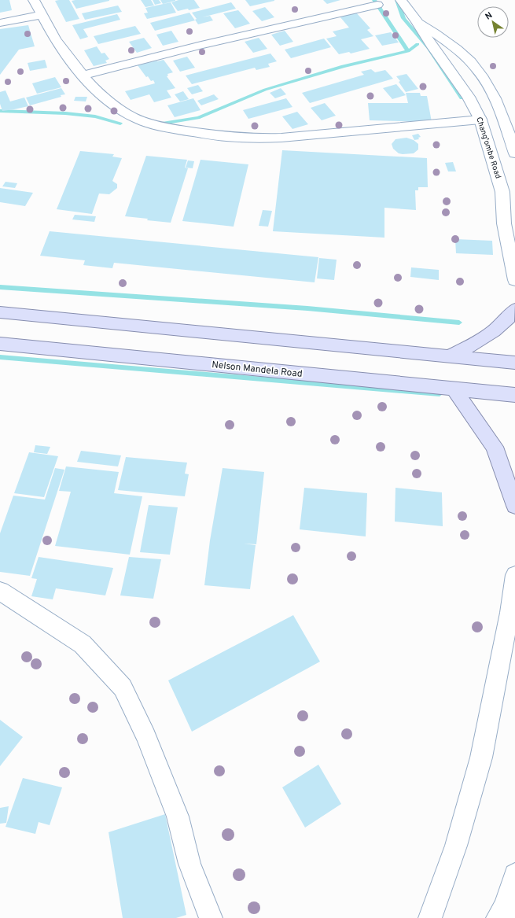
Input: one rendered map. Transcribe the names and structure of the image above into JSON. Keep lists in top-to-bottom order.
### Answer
{
  "streets": {
    "main road": ["Nelson Mandela Road"],
    "street": ["Chang'ombe Road"]
  },
  "north": "top left"
}
